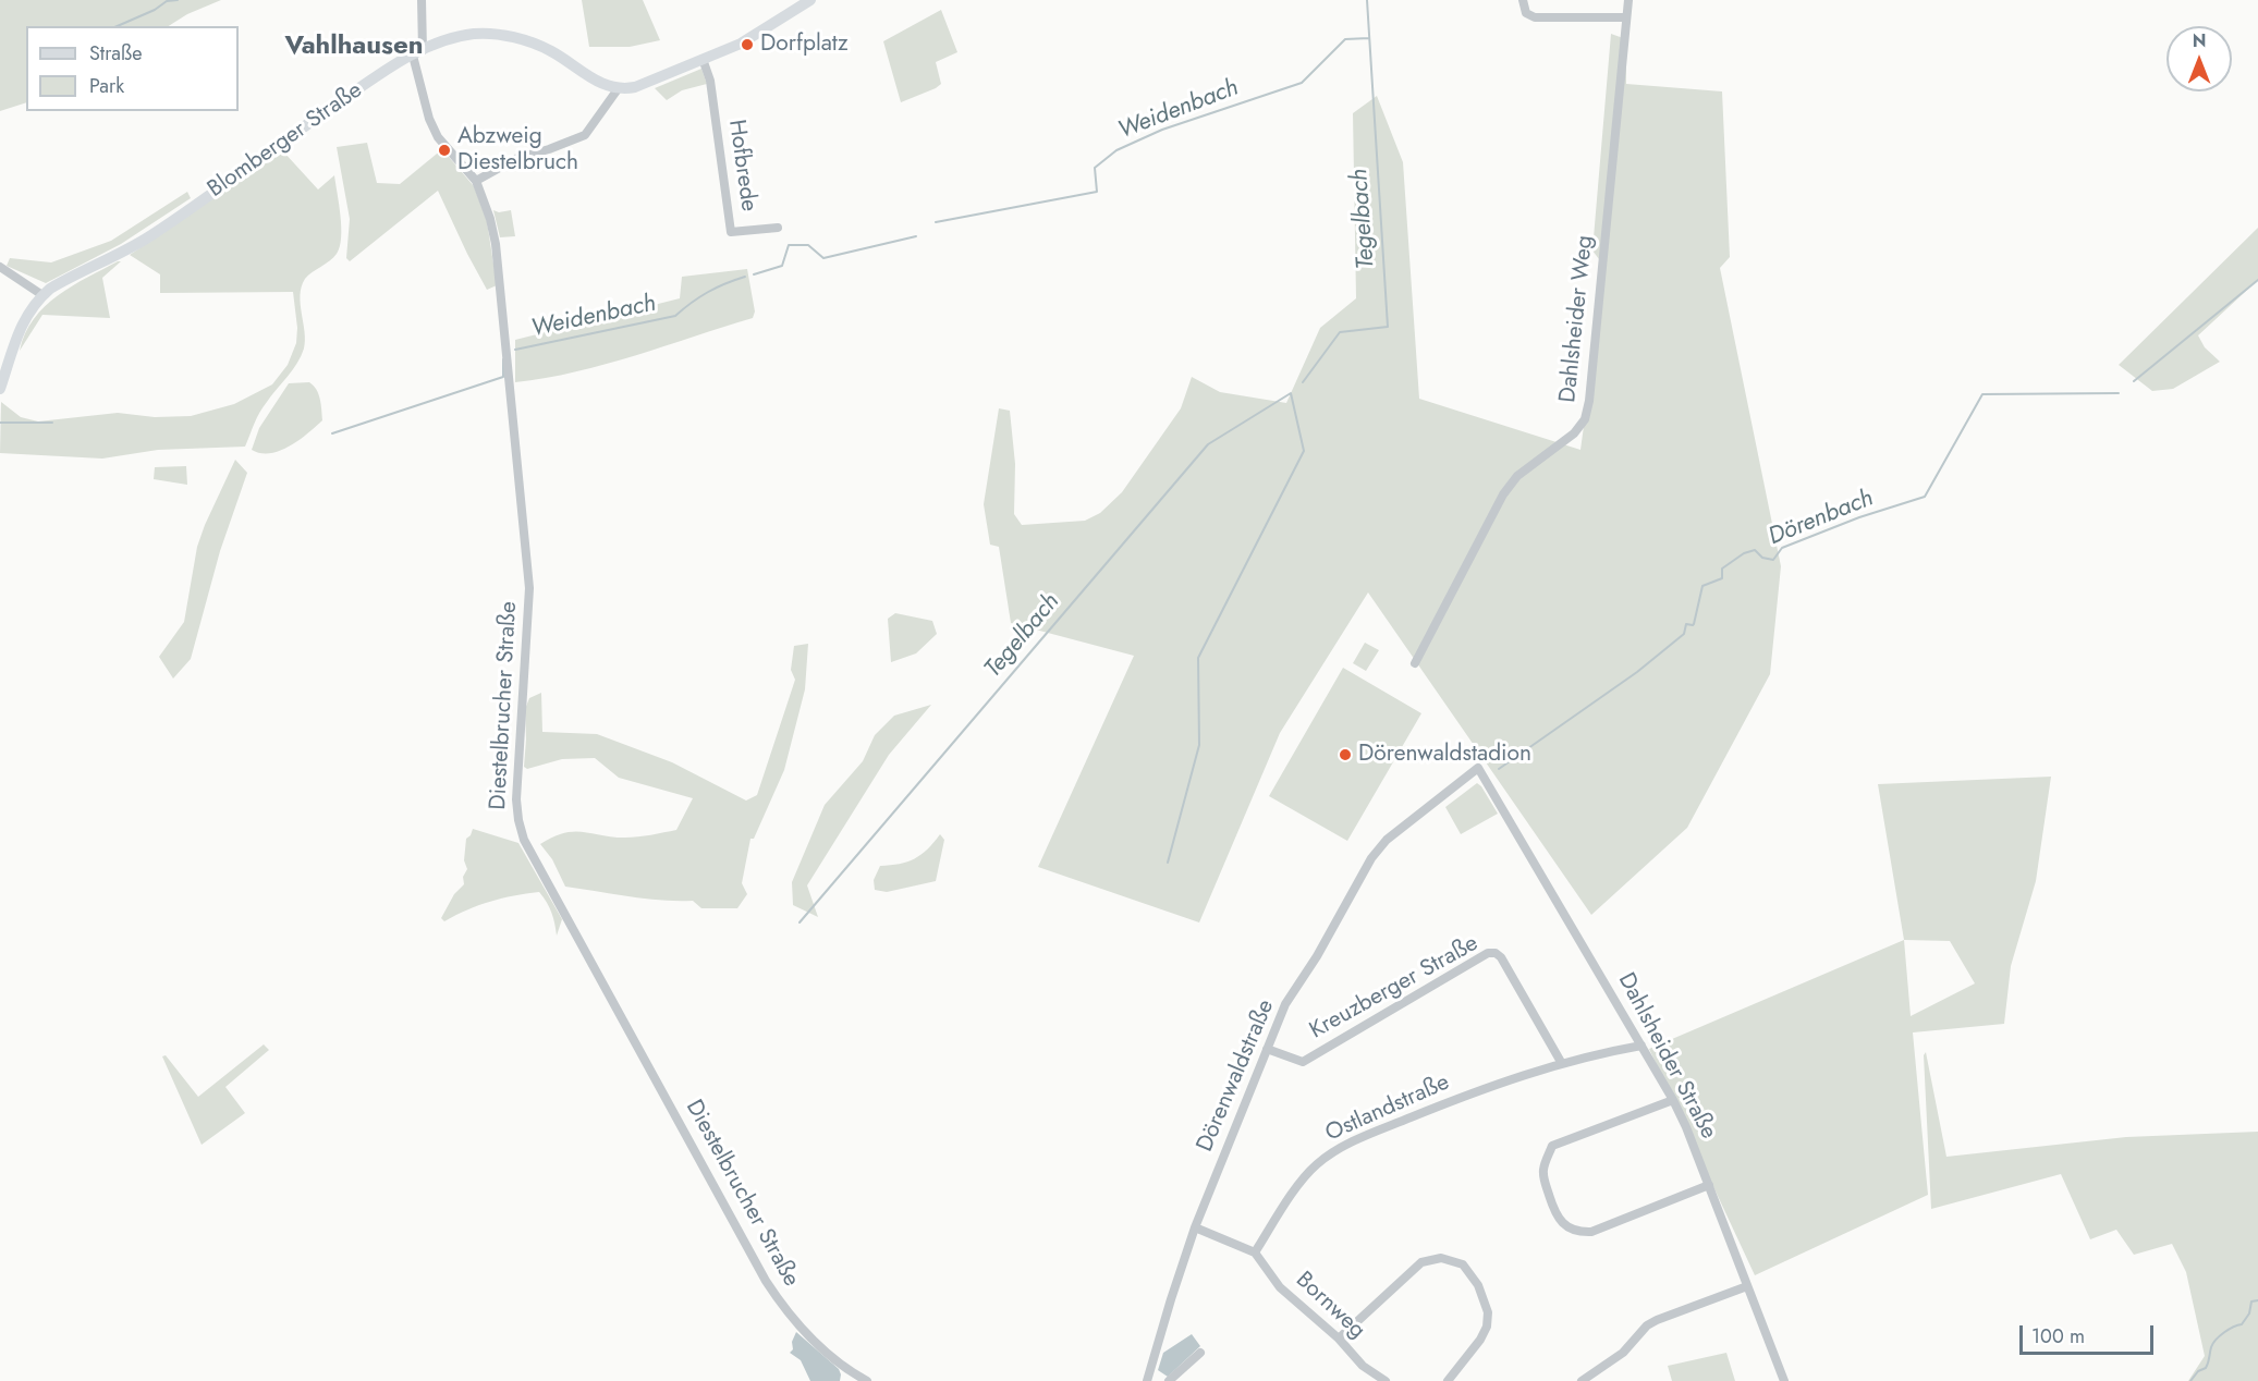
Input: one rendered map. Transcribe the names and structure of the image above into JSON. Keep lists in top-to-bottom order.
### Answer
{
  "streets": {
    "main road": ["Blomberger Straße"],
    "street": [
      "Hofbrede",
      "Dahlsheider Weg",
      "Diestelbrucher Straße",
      "Kreuzberger Straße",
      "Dahlsheider Straße",
      "Dörenwaldstraße",
      "Ostlandstraße",
      "Bornweg"
    ]
  },
  "crossings": [
    ["Blomberger Straße", "Diestelbrucher Straße"],
    ["Kreuzberger Straße", "Dörenwaldstraße"],
    ["Kreuzberger Straße", "Ostlandstraße"],
    ["Dahlsheider Straße", "Dörenwaldstraße"],
    ["Dahlsheider Straße", "Ostlandstraße"],
    ["Ostlandstraße", "Bornweg"]
  ],
  "districts": ["Vahlhausen"],
  "water": ["Weidenbach", "Tegelbach", "Dörenbach"],
  "places": ["Dorfplatz", "Abzweig Diestelbruch", "Dörenwaldstadion"],
  "legend": ["Straße", "Park"],
  "scale_bar": "100 m",
  "north": "top"
}
